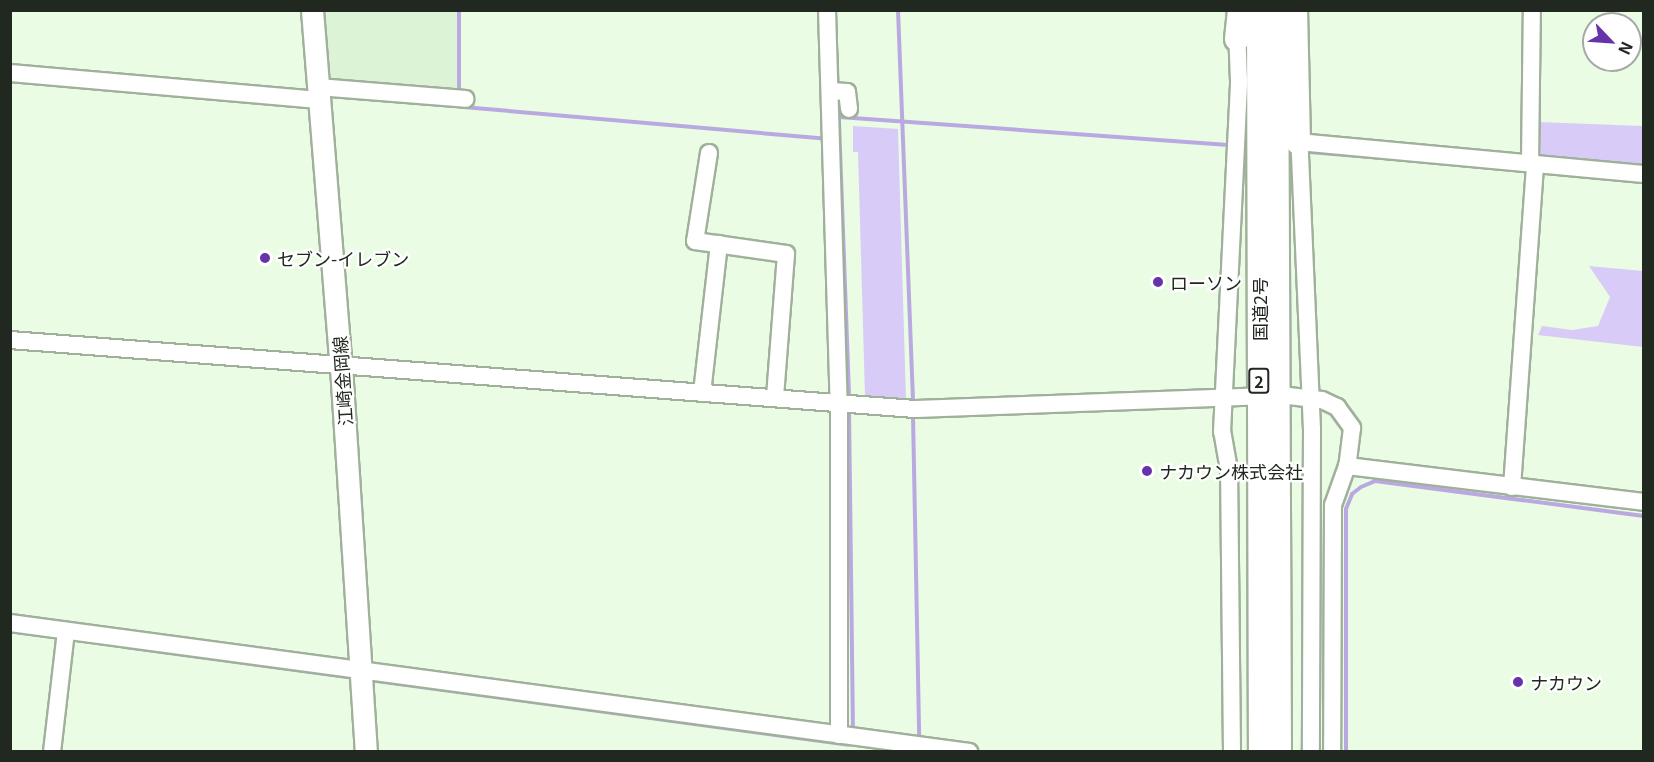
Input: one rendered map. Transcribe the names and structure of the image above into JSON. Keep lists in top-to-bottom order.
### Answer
{
  "streets": {
    "highway": ["国道2号", "2"],
    "main road": ["江崎金岡線"]
  },
  "places": [
    "セブン-イレブン",
    "ローソン",
    "ナカウン株式会社",
    "ナカウン"
  ],
  "north": "bottom right"
}
